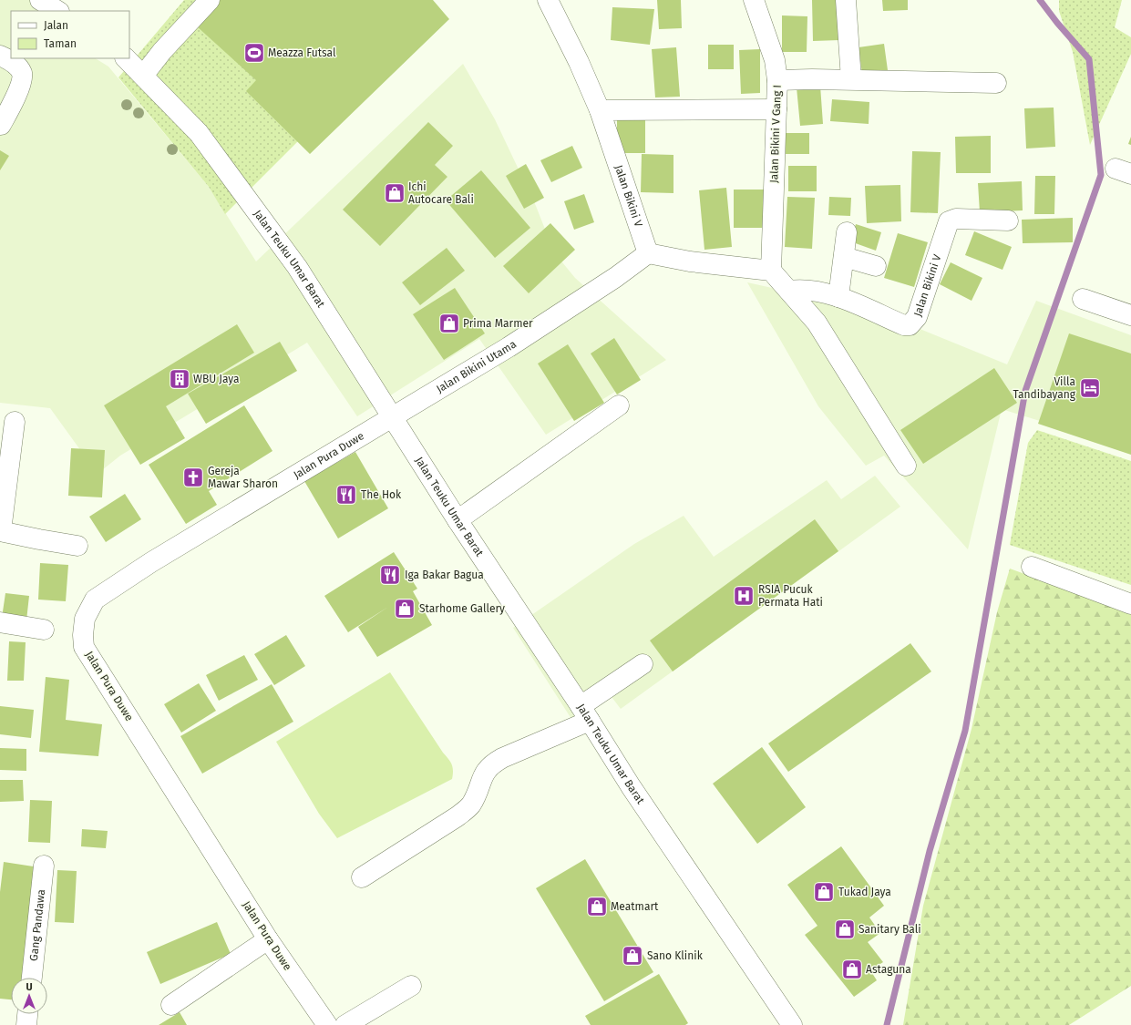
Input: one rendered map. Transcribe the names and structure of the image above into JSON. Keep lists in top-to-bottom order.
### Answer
{
  "streets": {
    "street": [
      "Jalan Bikini V Gang I",
      "Jalan Bikini V",
      "Jalan Teuku Umar Barat",
      "Jalan Bikini Utama",
      "Jalan Pura Duwe",
      "Gang Pandawa"
    ]
  },
  "crossings": [
    ["Jalan Bikini V", "Jalan Bikini Utama"],
    ["Jalan Teuku Umar Barat", "Jalan Bikini Utama"],
    ["Jalan Teuku Umar Barat", "Jalan Pura Duwe"],
    ["Jalan Bikini Utama", "Jalan Pura Duwe"]
  ],
  "places": {
    "sports": ["Meazza Futsal"],
    "shop": [
      "Ichi Autocare Bali",
      "Prima Marmer",
      "Starhome Gallery",
      "Tukad Jaya",
      "Meatmart",
      "Sanitary Bali",
      "Sano Klinik",
      "Astaguna"
    ],
    "building": ["WBU Jaya"],
    "hotel": ["Villa Tandibayang"],
    "church": ["Gereja Mawar Sharon"],
    "restaurant": ["The Hok", "Iga Bakar Bagua"],
    "hospital": ["RSIA Pucuk Permata Hati"]
  },
  "legend": ["Jalan", "Taman"],
  "north": "top"
}
